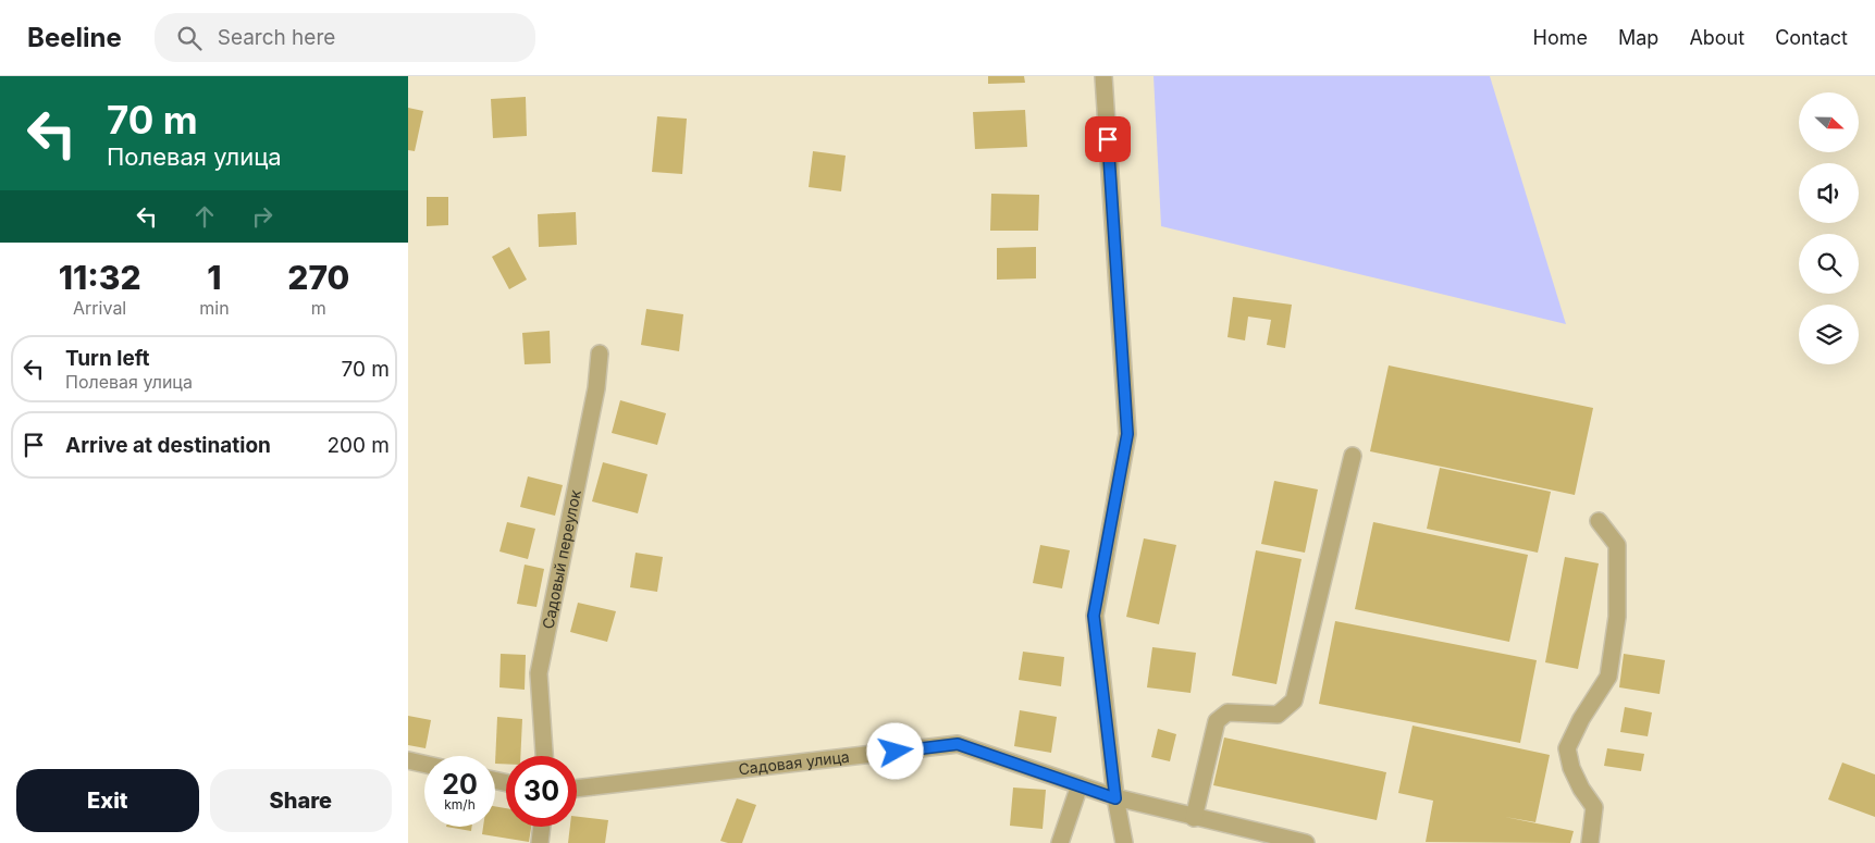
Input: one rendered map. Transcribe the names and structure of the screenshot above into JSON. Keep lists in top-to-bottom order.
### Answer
{
  "streets": {
    "street": ["Садовый переулок", "Садовая улица"]
  },
  "north": "right",
  "page": {
    "header": "Beeline",
    "search": "Search here",
    "nav": [
      "Home",
      "Map",
      "About",
      "Contact"
    ],
    "turn": ["70 m", "Полевая улица"],
    "eta": [
      "11:32",
      "Arrival",
      "1",
      "min",
      "270",
      "m"
    ],
    "list": [
      {
        "name": "Turn left",
        "note": "Полевая улица",
        "value": "70 m"
      },
      {
        "name": "Arrive at destination",
        "value": "200 m"
      }
    ],
    "speed": "20 km/h",
    "limit": "30",
    "buttons": ["Exit", "Share"]
  }
}
